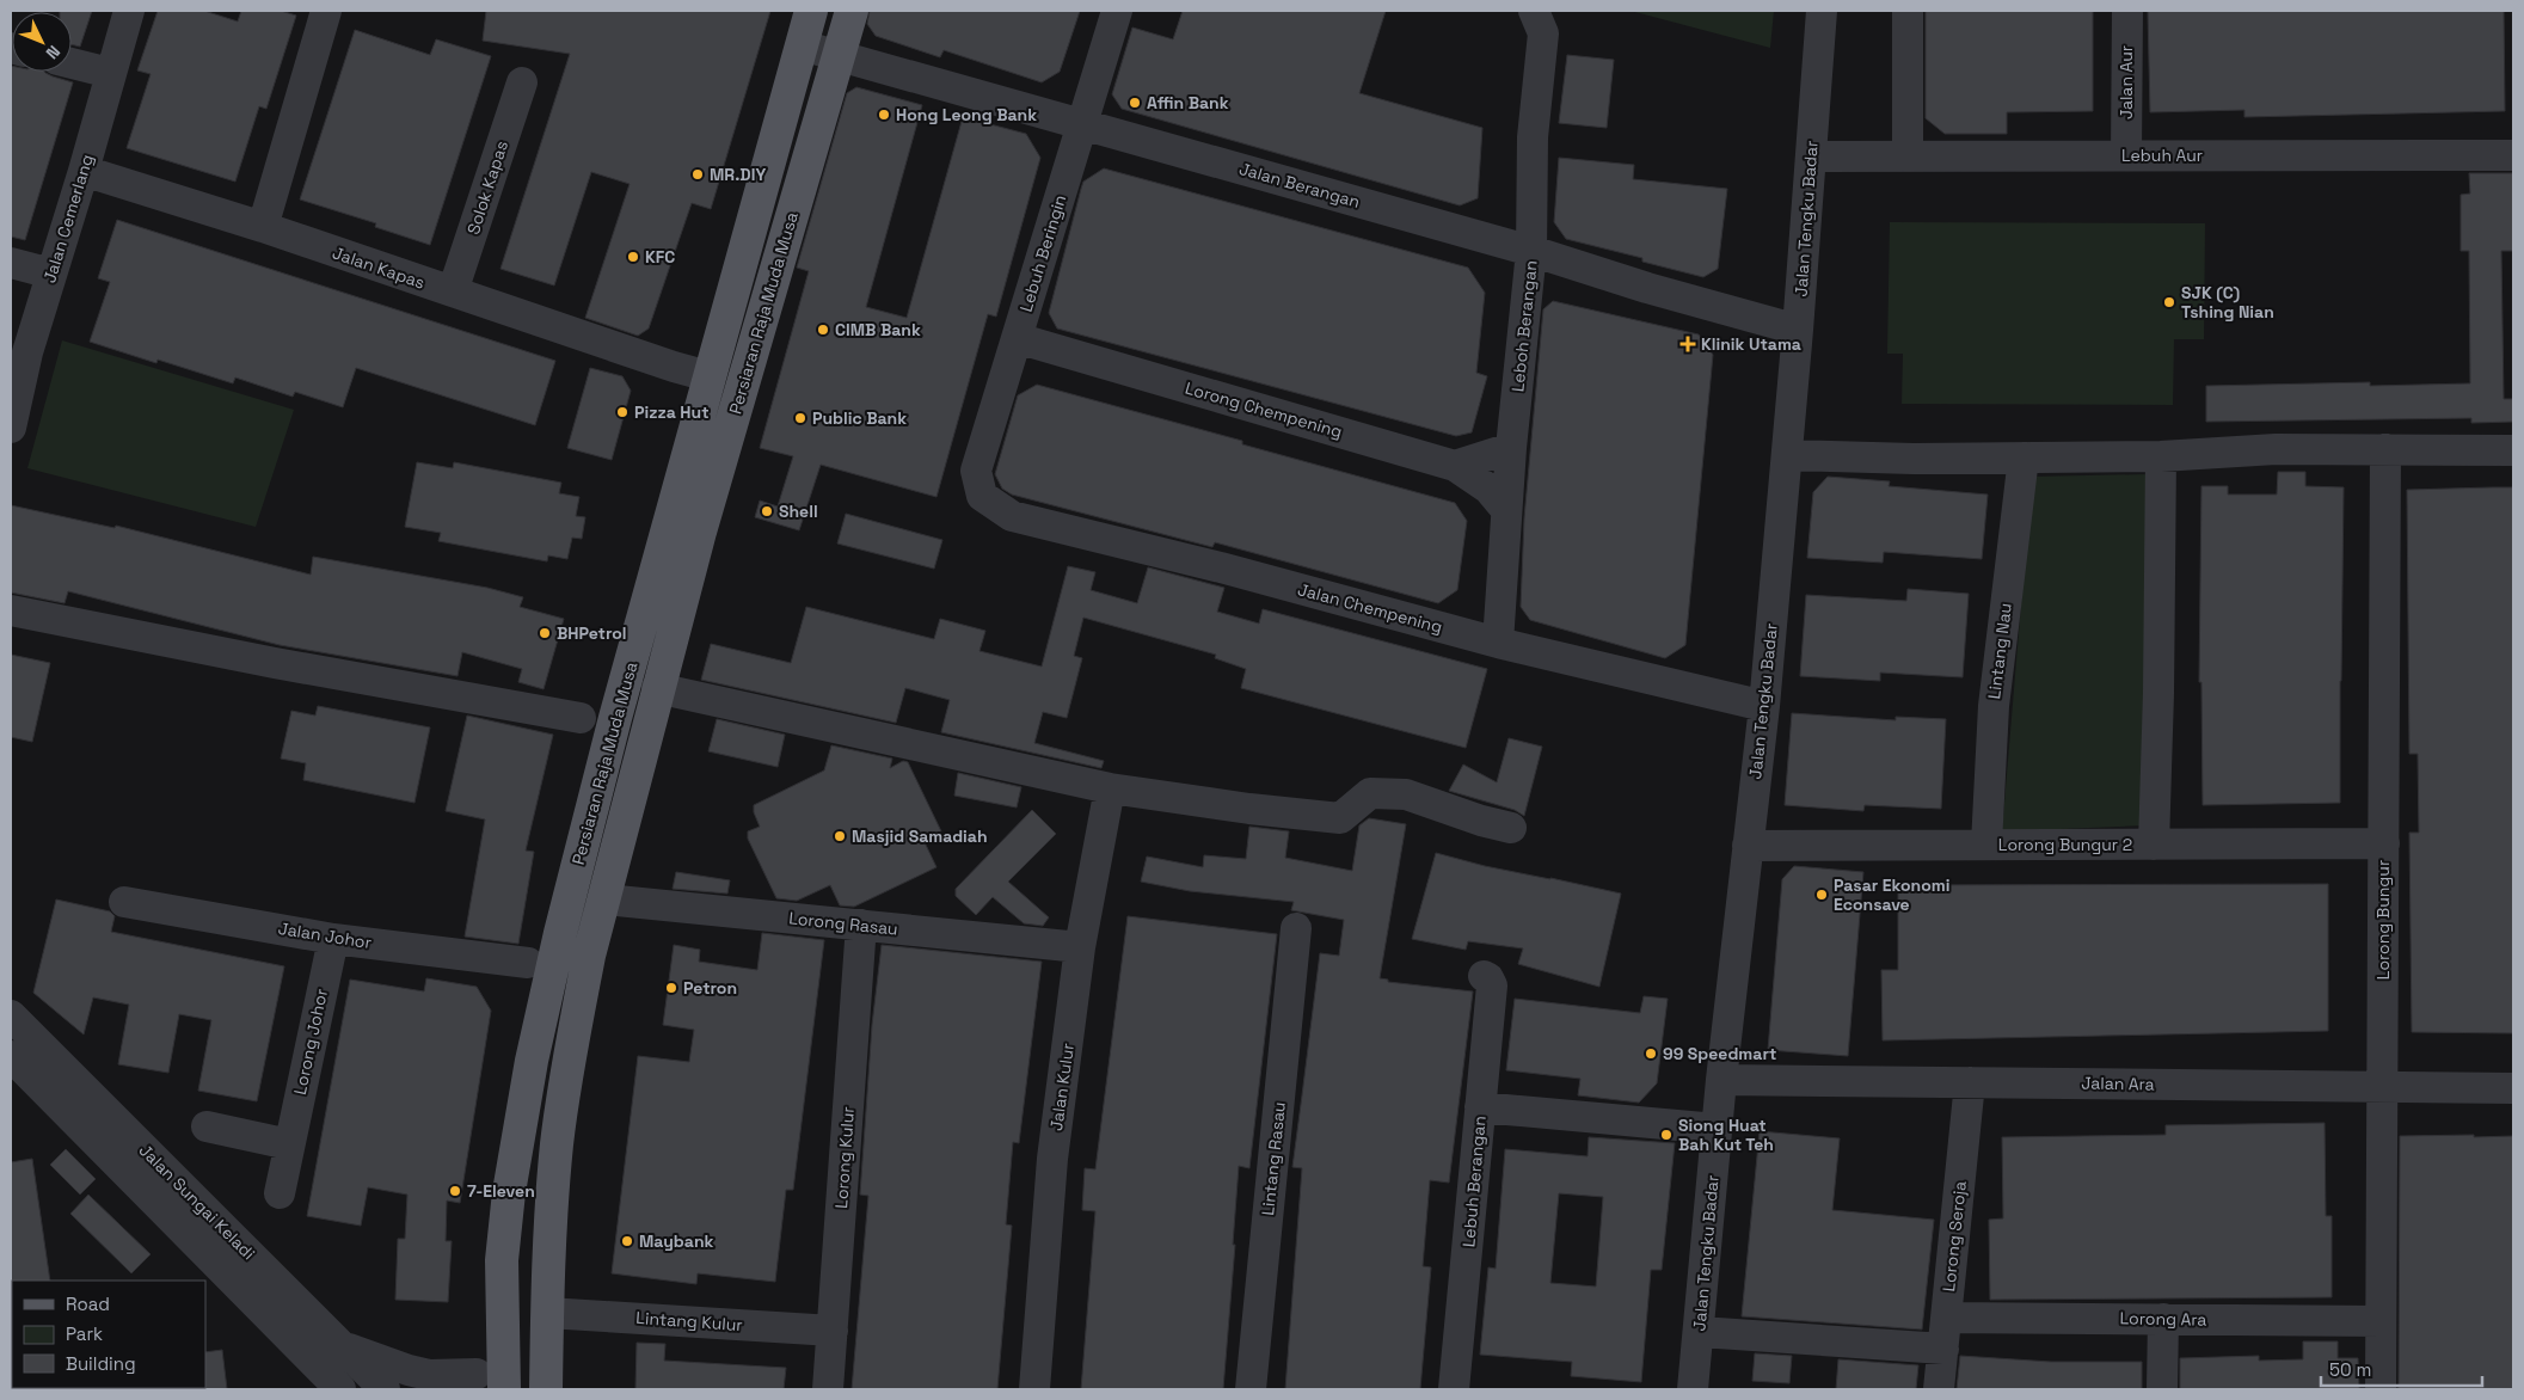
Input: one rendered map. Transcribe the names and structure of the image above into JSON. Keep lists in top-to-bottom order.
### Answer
{
  "streets": {
    "main road": ["Persiaran Raja Muda Musa"],
    "street": [
      "Jalan Aur",
      "Lebuh Aur",
      "Jalan Berangan",
      "Solok Kapas",
      "Jalan Cemerlang",
      "Jalan Tengku Badar",
      "Lebuh Beringin",
      "Jalan Kapas",
      "Leboh Berangan",
      "Lorong Chempening",
      "Jalan Chempening",
      "Lintang Nau",
      "Lorong Bungur 2",
      "Lorong Bungur",
      "Lorong Rasau",
      "Jalan Johor",
      "Lorong Johor",
      "Jalan Ara",
      "Jalan Kulur",
      "Lorong Kulur",
      "Lintang Rasau",
      "Lebuh Berangan",
      "Jalan Sungai Keladi",
      "Lorong Seroja",
      "Lorong Ara",
      "Lintang Kulur"
    ]
  },
  "crossings": [
    ["Jalan Aur", "Lebuh Aur"],
    ["Lebuh Aur", "Jalan Tengku Badar"],
    ["Jalan Berangan", "Jalan Tengku Badar"],
    ["Jalan Berangan", "Lebuh Beringin"],
    ["Jalan Berangan", "Persiaran Raja Muda Musa"],
    ["Jalan Berangan", "Leboh Berangan"],
    ["Solok Kapas", "Jalan Kapas"],
    ["Jalan Cemerlang", "Jalan Kapas"],
    ["Jalan Tengku Badar", "Jalan Chempening"],
    ["Jalan Tengku Badar", "Lorong Bungur 2"],
    ["Jalan Tengku Badar", "Jalan Ara"],
    ["Lebuh Beringin", "Lorong Chempening"],
    ["Lebuh Beringin", "Jalan Chempening"],
    ["Jalan Kapas", "Persiaran Raja Muda Musa"],
    ["Persiaran Raja Muda Musa", "Lorong Rasau"],
    ["Persiaran Raja Muda Musa", "Lintang Kulur"],
    ["Leboh Berangan", "Jalan Chempening"],
    ["Lintang Nau", "Lorong Bungur 2"],
    ["Lorong Bungur 2", "Lorong Bungur"],
    ["Lorong Bungur", "Jalan Ara"],
    ["Lorong Bungur", "Lorong Ara"],
    ["Lorong Rasau", "Jalan Kulur"],
    ["Lorong Rasau", "Lorong Kulur"],
    ["Jalan Johor", "Lorong Johor"],
    ["Jalan Ara", "Lorong Seroja"],
    ["Lorong Kulur", "Lintang Kulur"],
    ["Lorong Seroja", "Lorong Ara"]
  ],
  "places": {
    "other": [
      "Affin Bank",
      "Hong Leong Bank",
      "MR.DIY",
      "KFC",
      "SJK (C) Tshing Nian",
      "CIMB Bank",
      "Pizza Hut",
      "Public Bank",
      "Shell",
      "BHPetrol",
      "Masjid Samadiah",
      "Pasar Ekonomi Econsave",
      "Petron",
      "99 Speedmart",
      "Siong Huat Bah Kut Teh",
      "7-Eleven",
      "Maybank"
    ],
    "health": ["Klinik Utama"]
  },
  "legend": ["Road", "Park", "Building"],
  "scale_bar": "50 m",
  "north": "bottom right"
}
